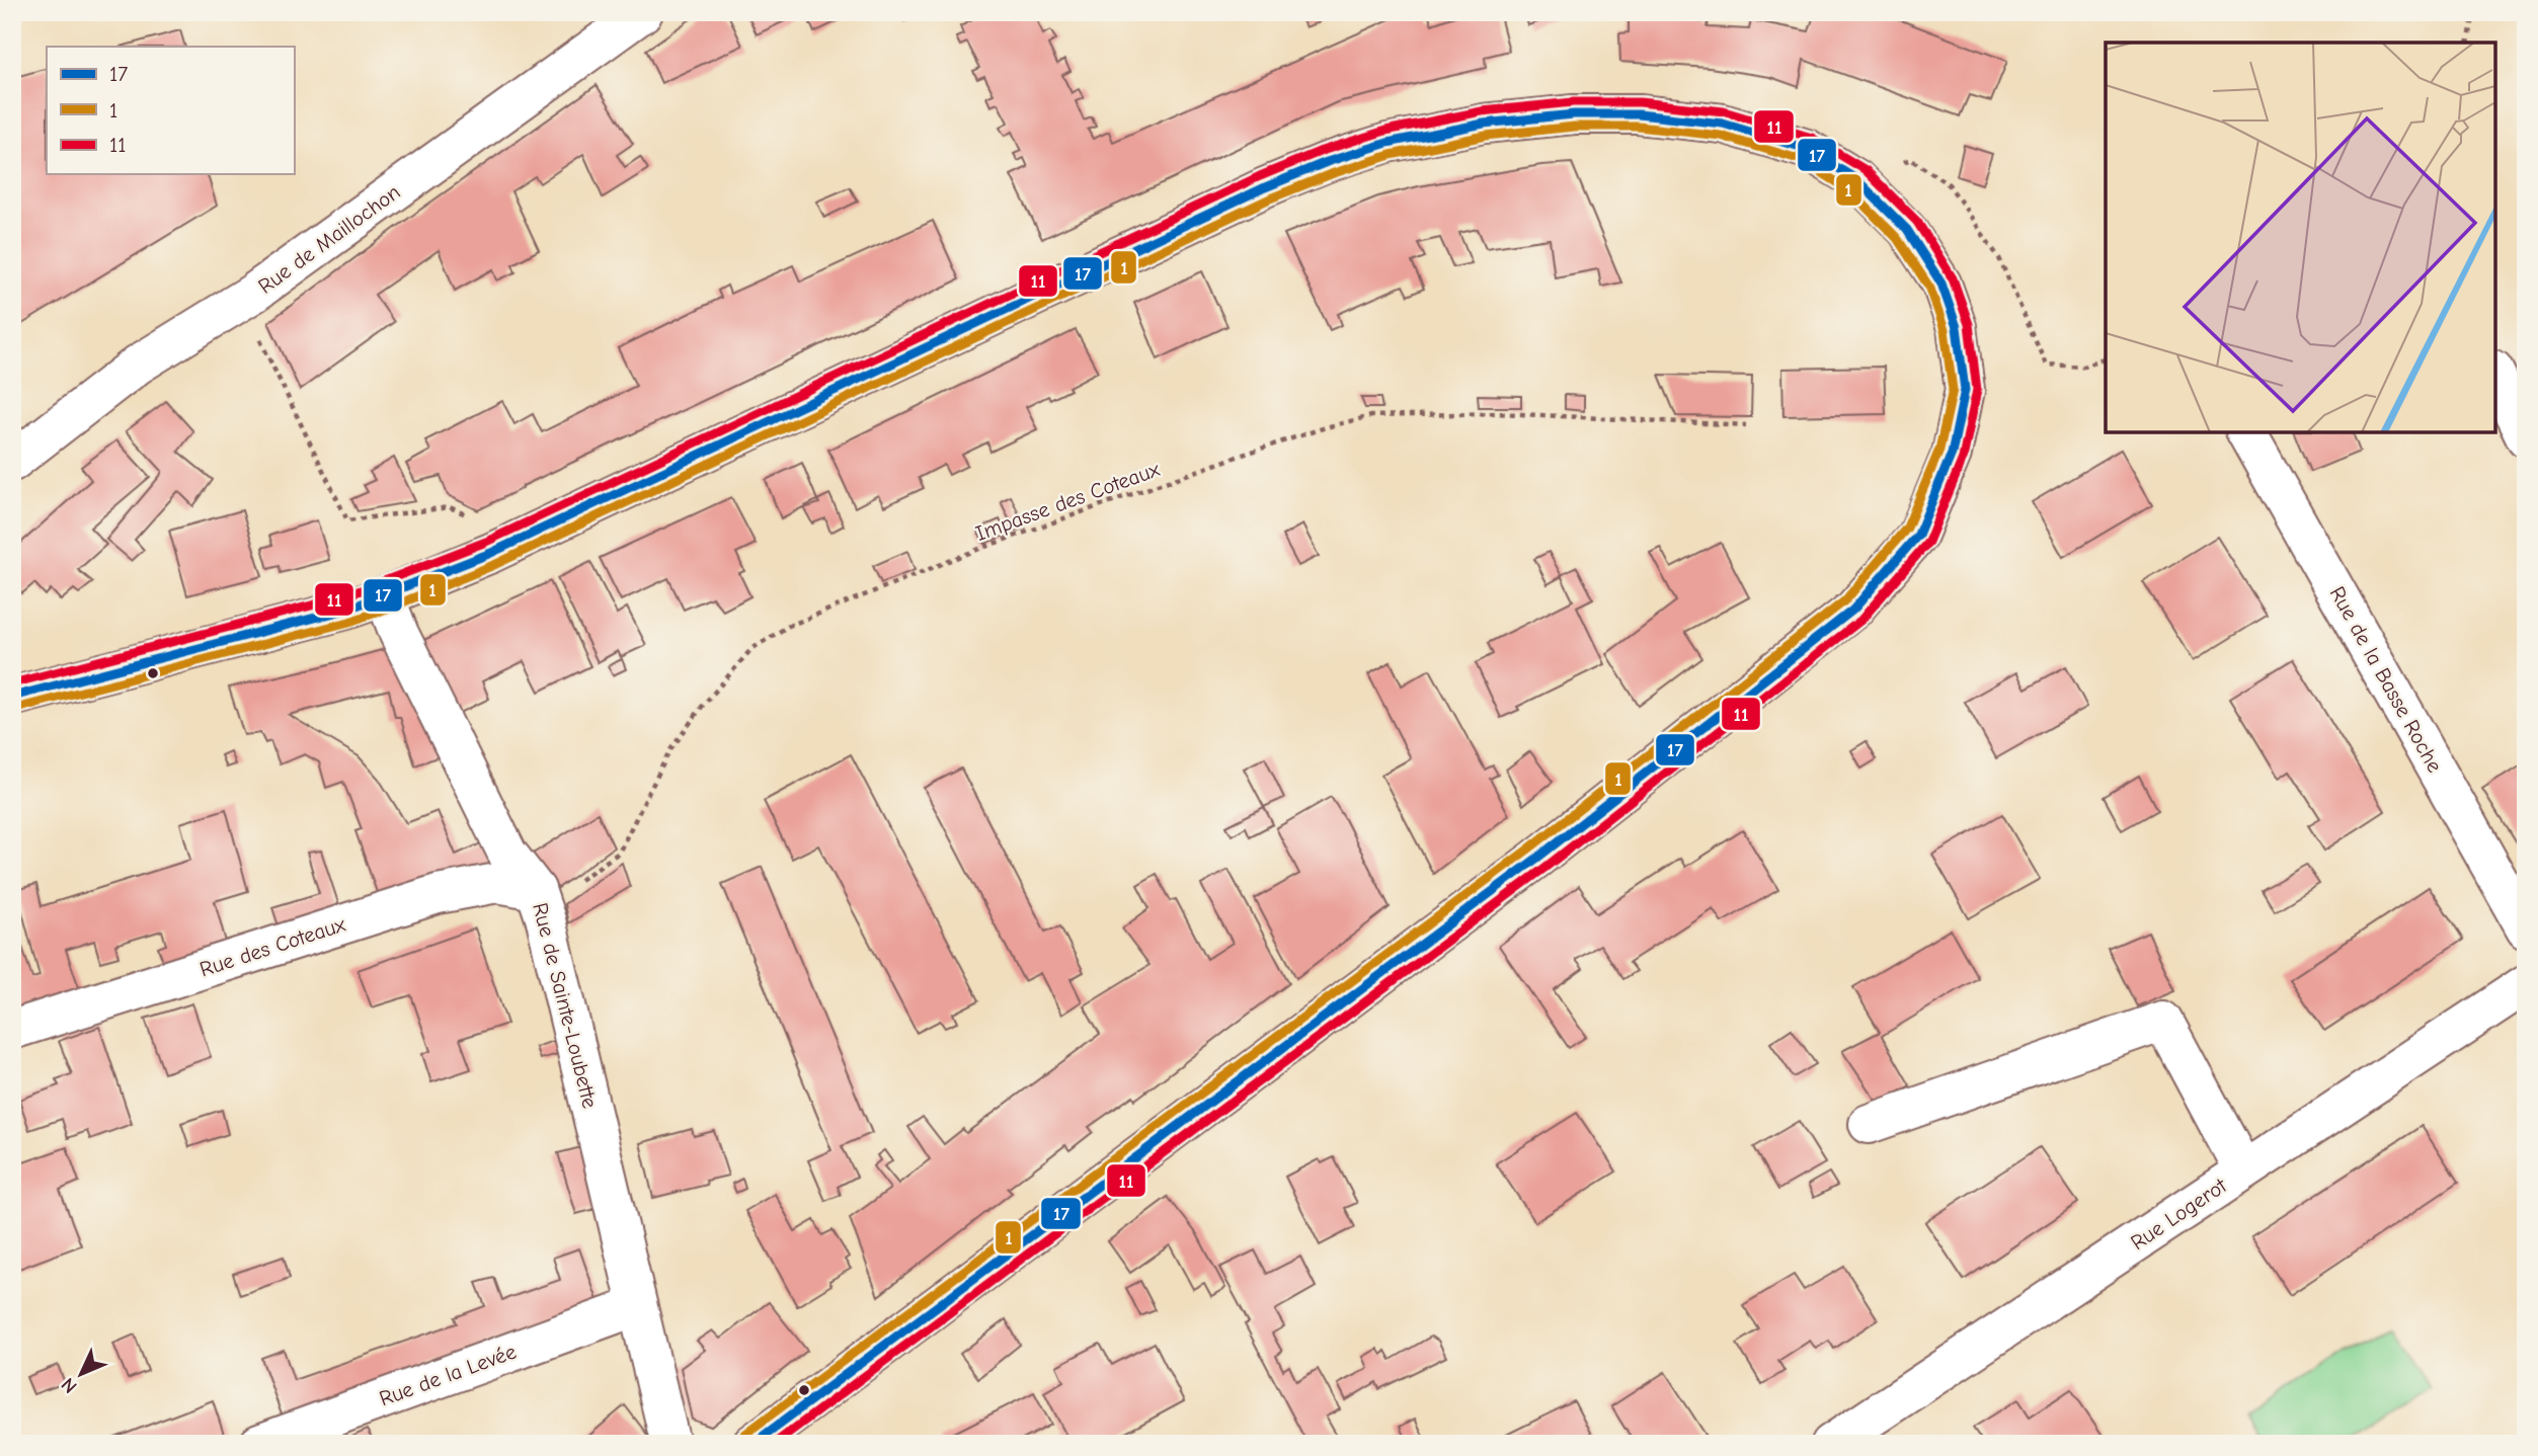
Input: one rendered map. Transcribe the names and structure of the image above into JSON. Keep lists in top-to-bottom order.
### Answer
{
  "streets": {
    "street": [
      "Rue de Maillochon",
      "Rue de la Basse Roche",
      "Rue des Coteaux",
      "Rue de Sainte-Loubette",
      "Rue Logerot",
      "Rue de la Levée"
    ],
    "path": ["Impasse des Coteaux"]
  },
  "crossings": [
    ["Impasse des Coteaux", "Rue des Coteaux"],
    ["Impasse des Coteaux", "Rue de Sainte-Loubette"],
    ["Rue des Coteaux", "Rue de Sainte-Loubette"],
    ["Rue de Sainte-Loubette", "Rue de la Levée"]
  ],
  "lines": ["transit line 11", "transit line 17", "transit line 1"],
  "legend": ["17", "1", "11"],
  "north": "bottom left"
}
